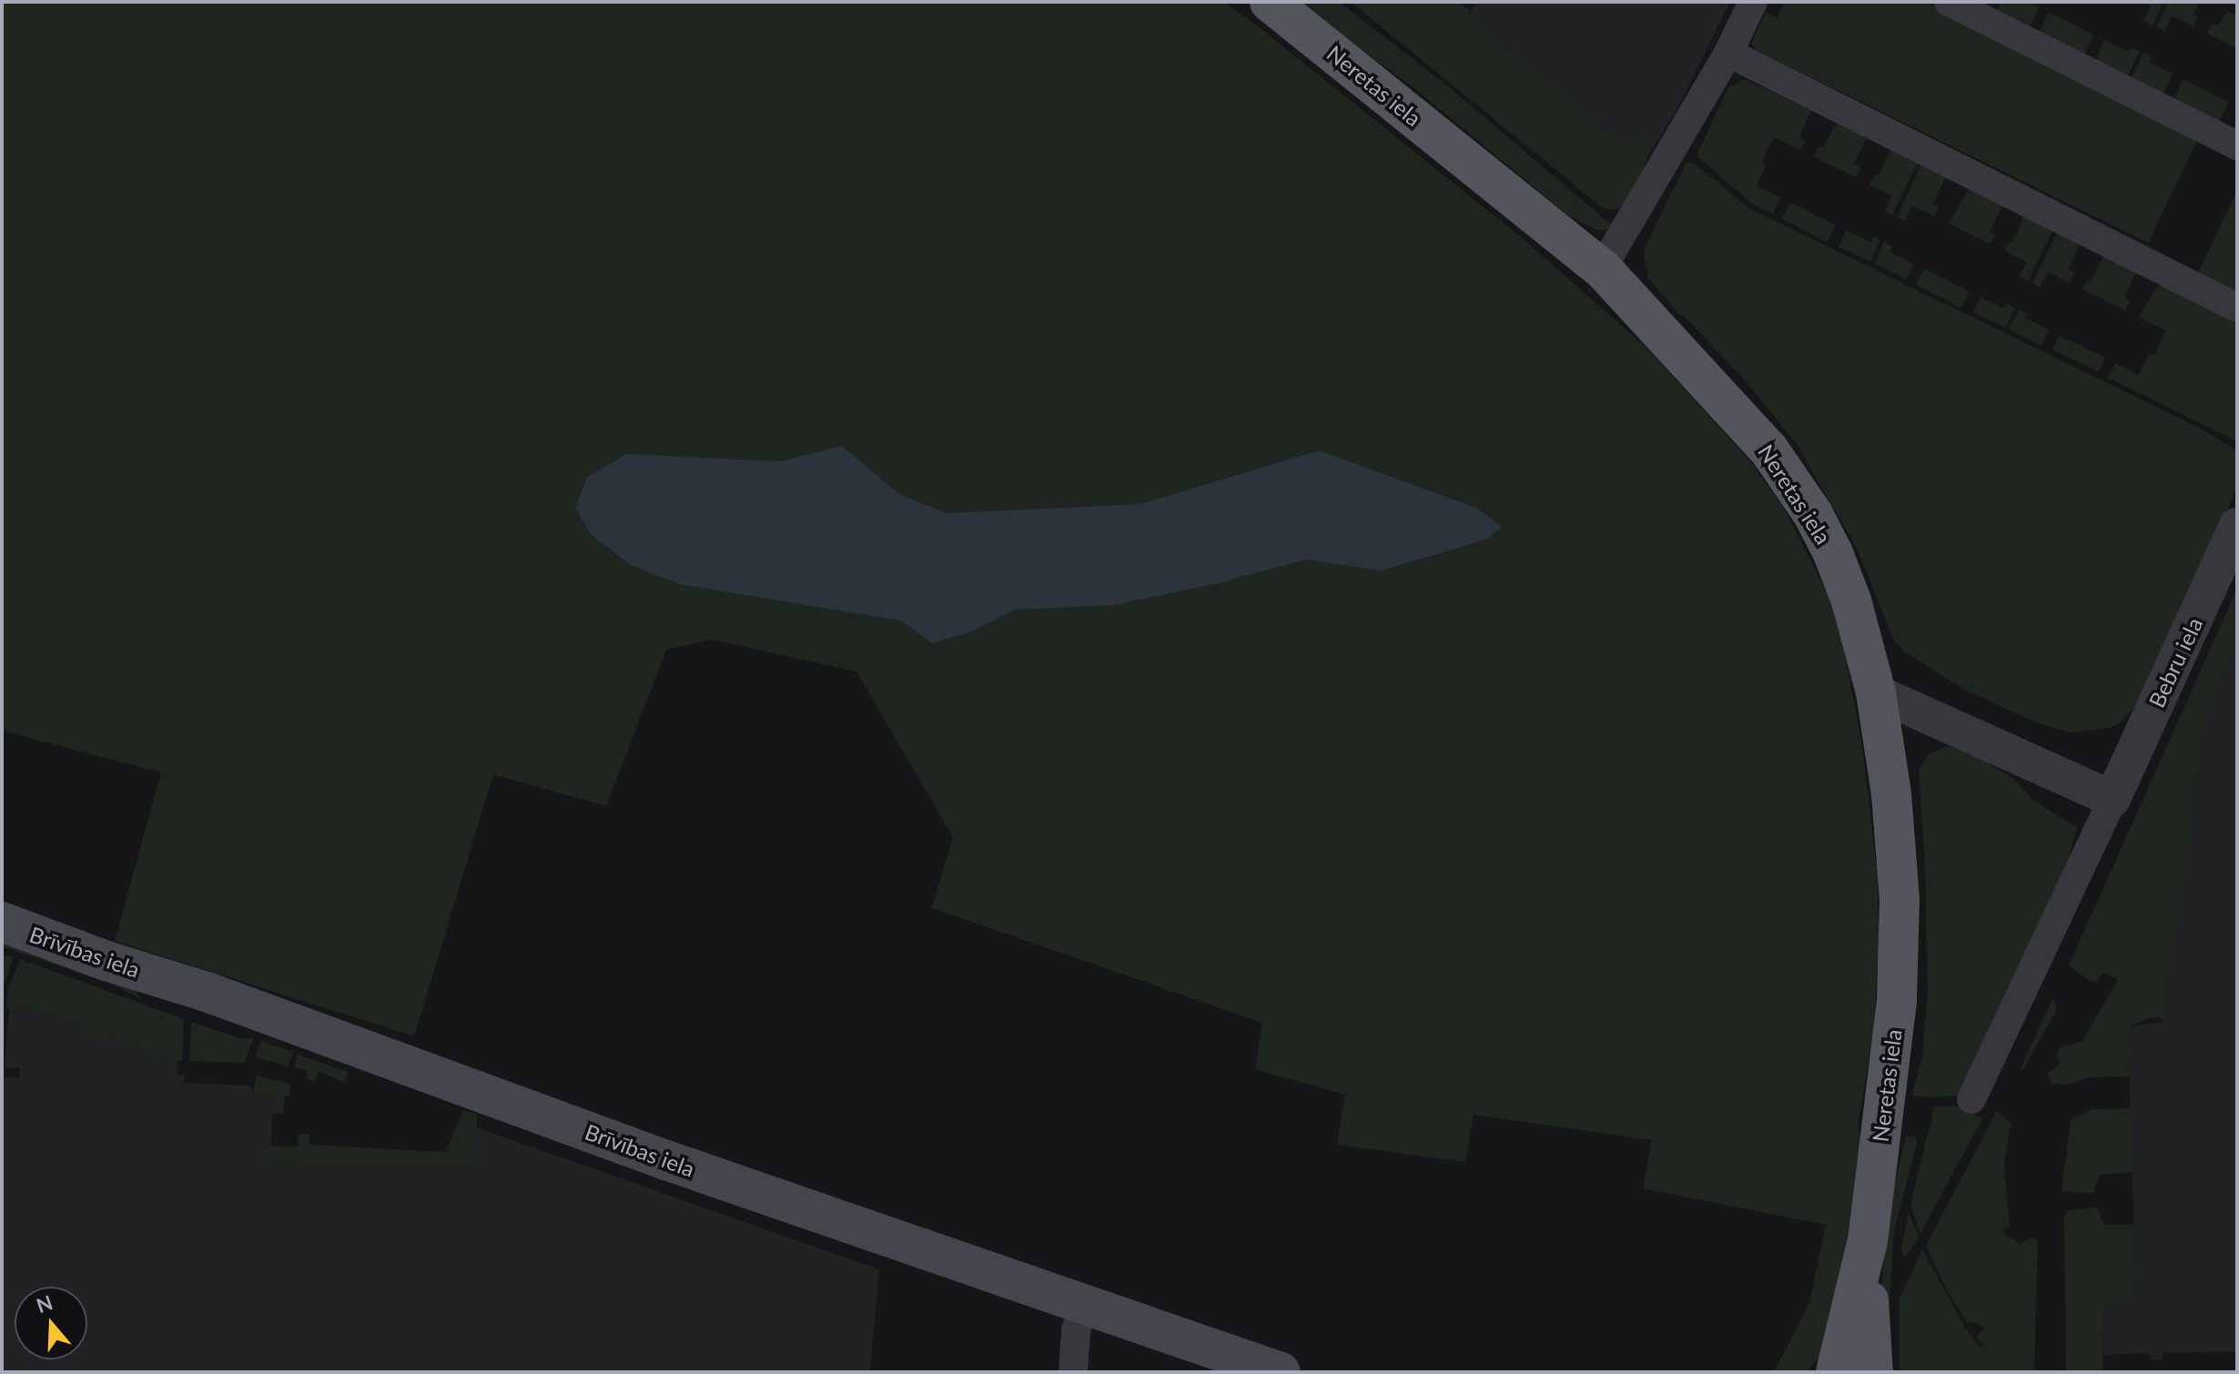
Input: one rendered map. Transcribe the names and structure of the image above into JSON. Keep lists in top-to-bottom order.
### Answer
{
  "streets": {
    "main road": ["Neretas iela", "Brīvības iela"],
    "street": ["Bebru iela"]
  },
  "north": "top"
}
